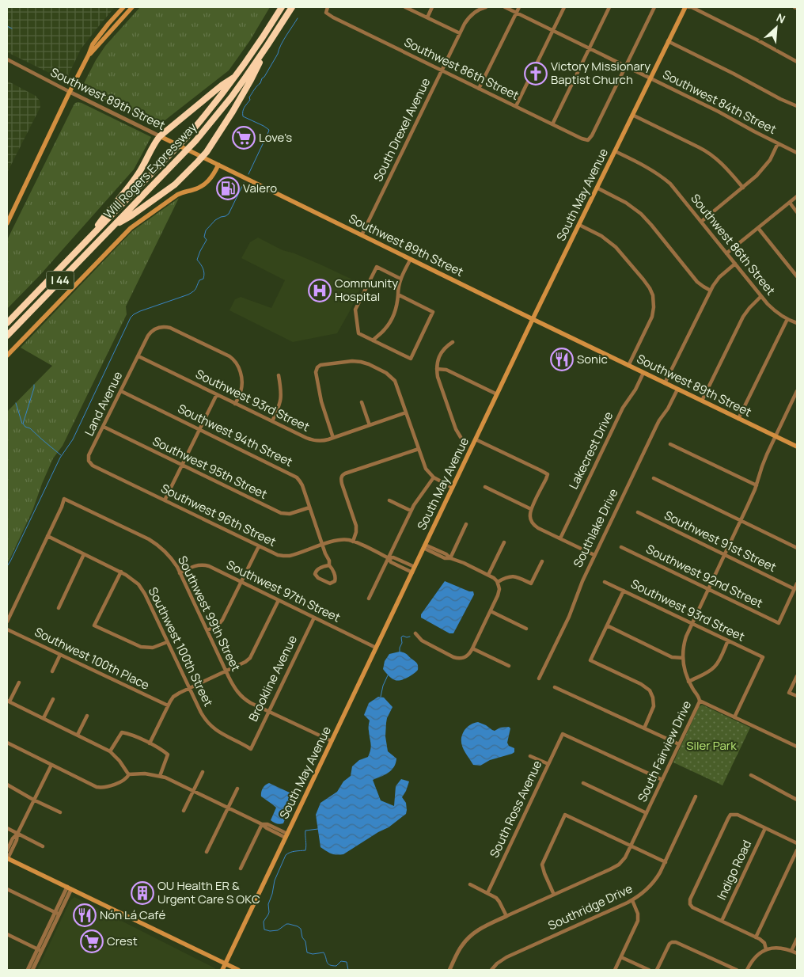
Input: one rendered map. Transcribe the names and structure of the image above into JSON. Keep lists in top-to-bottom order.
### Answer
{
  "streets": {
    "highway": ["Will Rogers Expressway", "I 44"],
    "main road": ["Southwest 89th Street", "South May Avenue"],
    "street": [
      "Southwest 86th Street",
      "Southwest 84th Street",
      "South Drexel Avenue",
      "Southwest 93rd Street",
      "Land Avenue",
      "Southwest 94th Street",
      "Lakecrest Drive",
      "Southwest 95th Street",
      "Southwest 96th Street",
      "Southlake Drive",
      "Southwest 91st Street",
      "Southwest 92nd Street",
      "Southwest 97th Street",
      "Southwest 99th Street",
      "Southwest 100th Street",
      "Southwest 100th Place",
      "Brookline Avenue",
      "South Fairview Drive",
      "South Ross Avenue",
      "Indigo Road",
      "Southridge Drive"
    ]
  },
  "crossings": [
    ["Southwest 86th Street", "Southwest 84th Street"],
    ["Southwest 86th Street", "South Drexel Avenue"],
    ["Southwest 86th Street", "South May Avenue"],
    ["Southwest 89th Street", "South Drexel Avenue"],
    ["Southwest 89th Street", "South May Avenue"],
    ["Southwest 89th Street", "Lakecrest Drive"],
    ["Southwest 89th Street", "Southlake Drive"],
    ["Southwest 89th Street", "South Fairview Drive"],
    ["Southwest 84th Street", "South May Avenue"],
    ["South May Avenue", "Southwest 96th Street"],
    ["South May Avenue", "Southwest 97th Street"],
    ["South May Avenue", "Southwest 99th Street"],
    ["Southwest 93rd Street", "Land Avenue"],
    ["Southwest 93rd Street", "South Fairview Drive"],
    ["Land Avenue", "Southwest 94th Street"],
    ["Land Avenue", "Southwest 95th Street"],
    ["Land Avenue", "Southwest 96th Street"],
    ["Southwest 94th Street", "Southwest 95th Street"],
    ["Southwest 94th Street", "Southwest 96th Street"],
    ["Southwest 91st Street", "Southwest 92nd Street"],
    ["Southwest 91st Street", "South Fairview Drive"],
    ["Southwest 92nd Street", "South Fairview Drive"],
    ["Southwest 97th Street", "Southwest 99th Street"],
    ["Southwest 97th Street", "Brookline Avenue"],
    ["Southwest 99th Street", "Southwest 100th Street"],
    ["Southwest 99th Street", "Brookline Avenue"],
    ["Southwest 100th Street", "Brookline Avenue"],
    ["South Fairview Drive", "South Ross Avenue"]
  ],
  "parks": ["Siler Park"],
  "places": {
    "church": ["Victory Missionary Baptist Church"],
    "supermarket": ["Love's", "Crest"],
    "fuel station": ["Valero"],
    "hospital": ["Community Hospital"],
    "restaurant": ["Sonic", "Nón Lá Café"],
    "building": ["OU Health ER & Urgent Care S OKC"]
  },
  "north": "top right"
}
